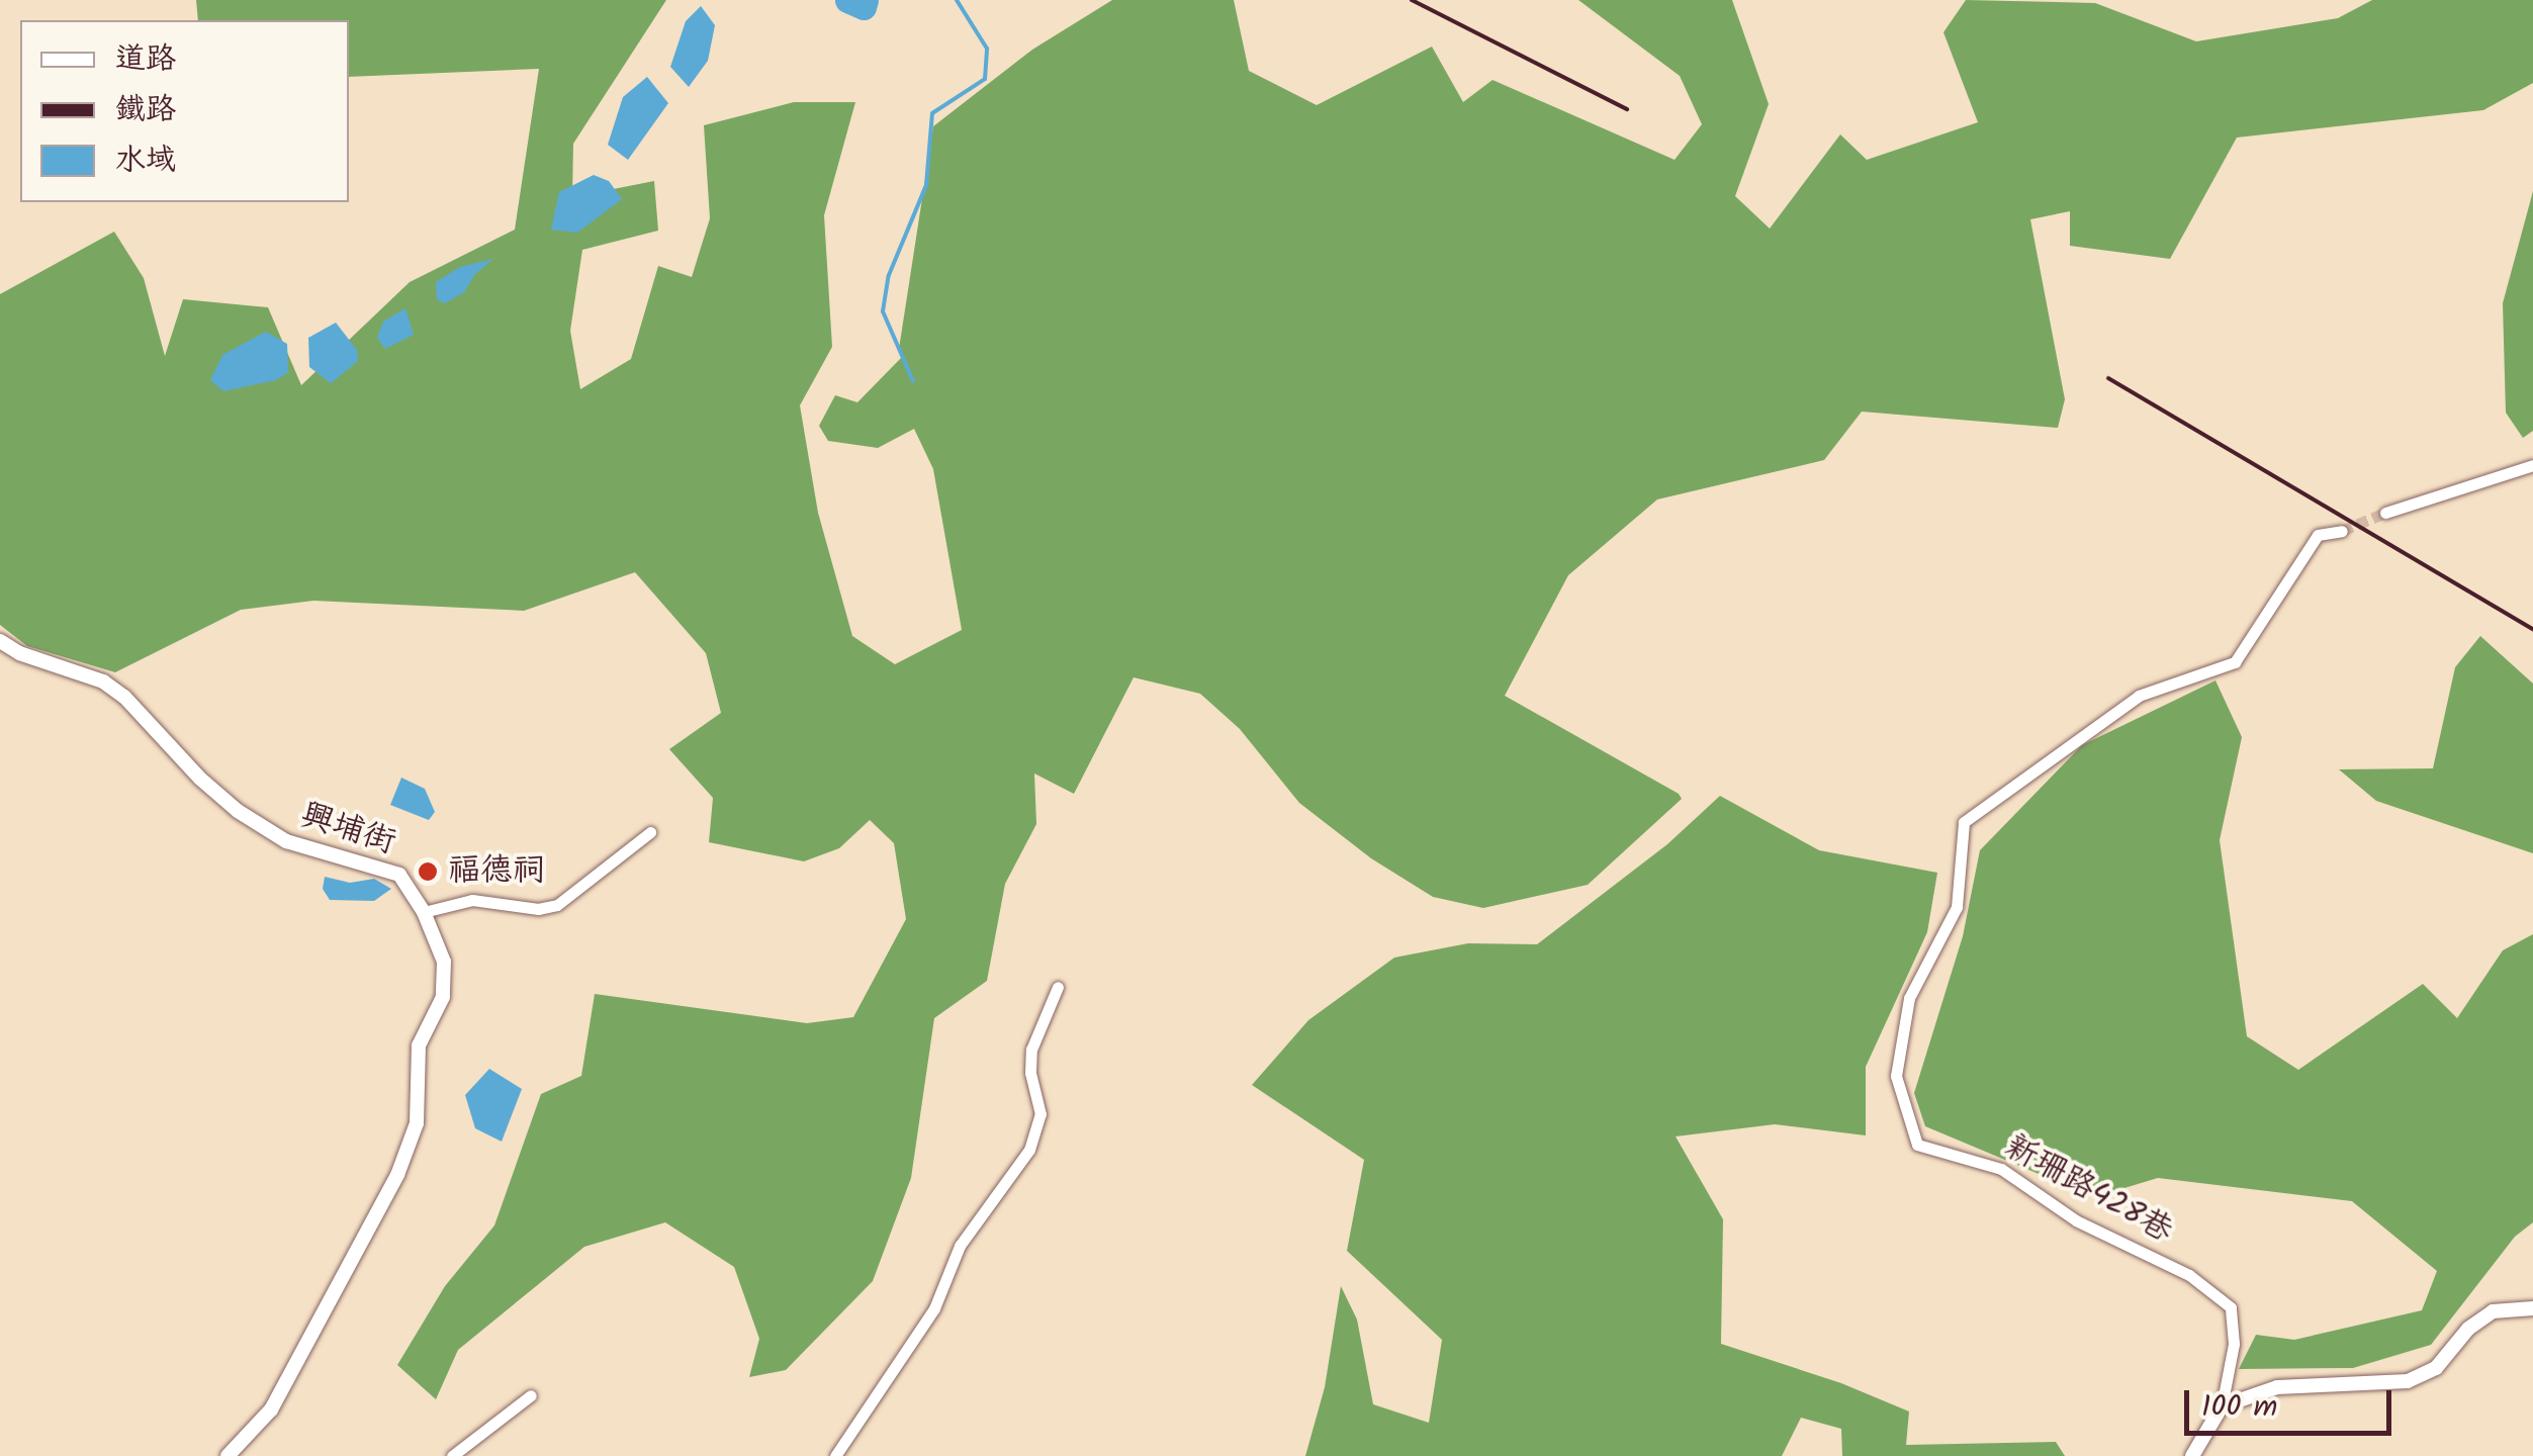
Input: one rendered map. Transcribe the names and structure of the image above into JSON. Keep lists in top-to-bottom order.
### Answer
{
  "streets": {
    "street": ["興埔街", "新珊路428巷"]
  },
  "places": ["福德祠"],
  "legend": ["道路", "鐵路", "水域"],
  "scale_bar": "100 m"
}
